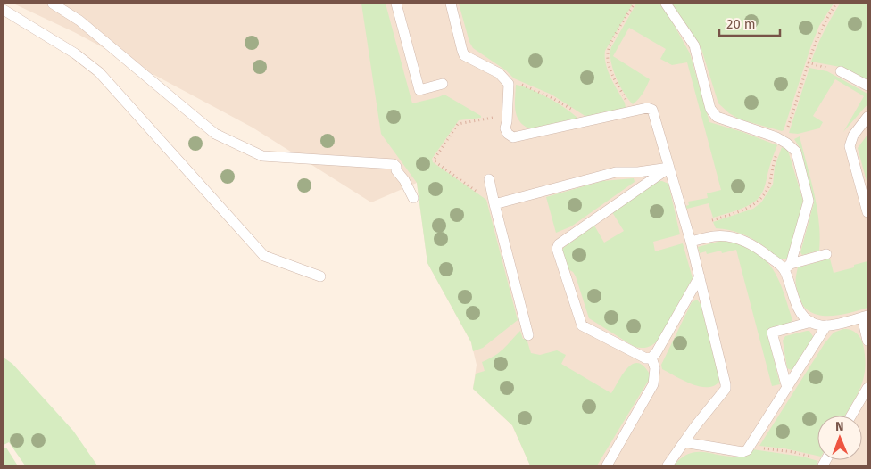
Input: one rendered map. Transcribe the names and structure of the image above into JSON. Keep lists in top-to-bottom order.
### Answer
{
  "scale_bar": "20 m",
  "north": "top"
}
